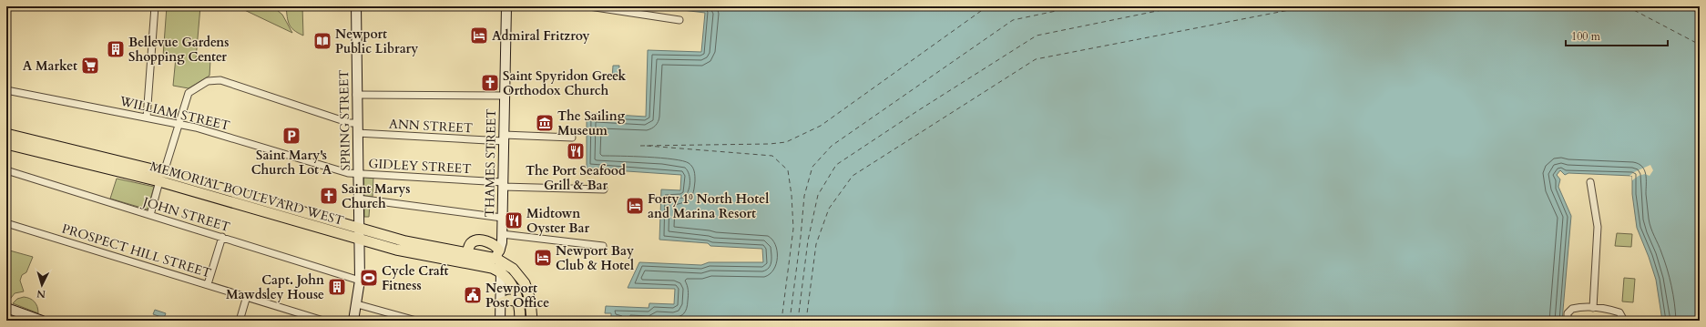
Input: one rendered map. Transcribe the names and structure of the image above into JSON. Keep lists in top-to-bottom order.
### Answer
{
  "streets": {
    "main road": ["SPRING STREET", "THAMES STREET", "MEMORIAL BOULEVARD WEST"],
    "street": [
      "WILLIAM STREET",
      "ANN STREET",
      "GIDLEY STREET",
      "JOHN STREET",
      "PROSPECT HILL STREET"
    ]
  },
  "crossings": [
    ["WILLIAM STREET", "SPRING STREET"],
    ["WILLIAM STREET", "GIDLEY STREET"],
    ["SPRING STREET", "ANN STREET"],
    ["SPRING STREET", "GIDLEY STREET"],
    ["SPRING STREET", "MEMORIAL BOULEVARD WEST"],
    ["SPRING STREET", "JOHN STREET"],
    ["ANN STREET", "THAMES STREET"],
    ["THAMES STREET", "GIDLEY STREET"],
    ["THAMES STREET", "MEMORIAL BOULEVARD WEST"]
  ],
  "places": {
    "hotel": ["Admiral Fritzroy", "Forty 1⁰ North Hotel and Marina Resort", "Newport Bay Club & Hotel"],
    "library": ["Newport Public Library"],
    "building": ["Bellevue Gardens Shopping Center", "Capt. John Mawdsley House"],
    "supermarket": ["A Market"],
    "church": ["Saint Spyridon Greek Orthodox Church", "Saint Marys Church"],
    "museum": ["The Sailing Museum"],
    "parking": ["Saint Mary's Church Lot A"],
    "restaurant": ["The Port Seafood Grill & Bar", "Midtown Oyster Bar"],
    "sports": ["Cycle Craft Fitness"],
    "public building": ["Newport Post Office"]
  },
  "scale_bar": "100 m",
  "north": "bottom"
}
